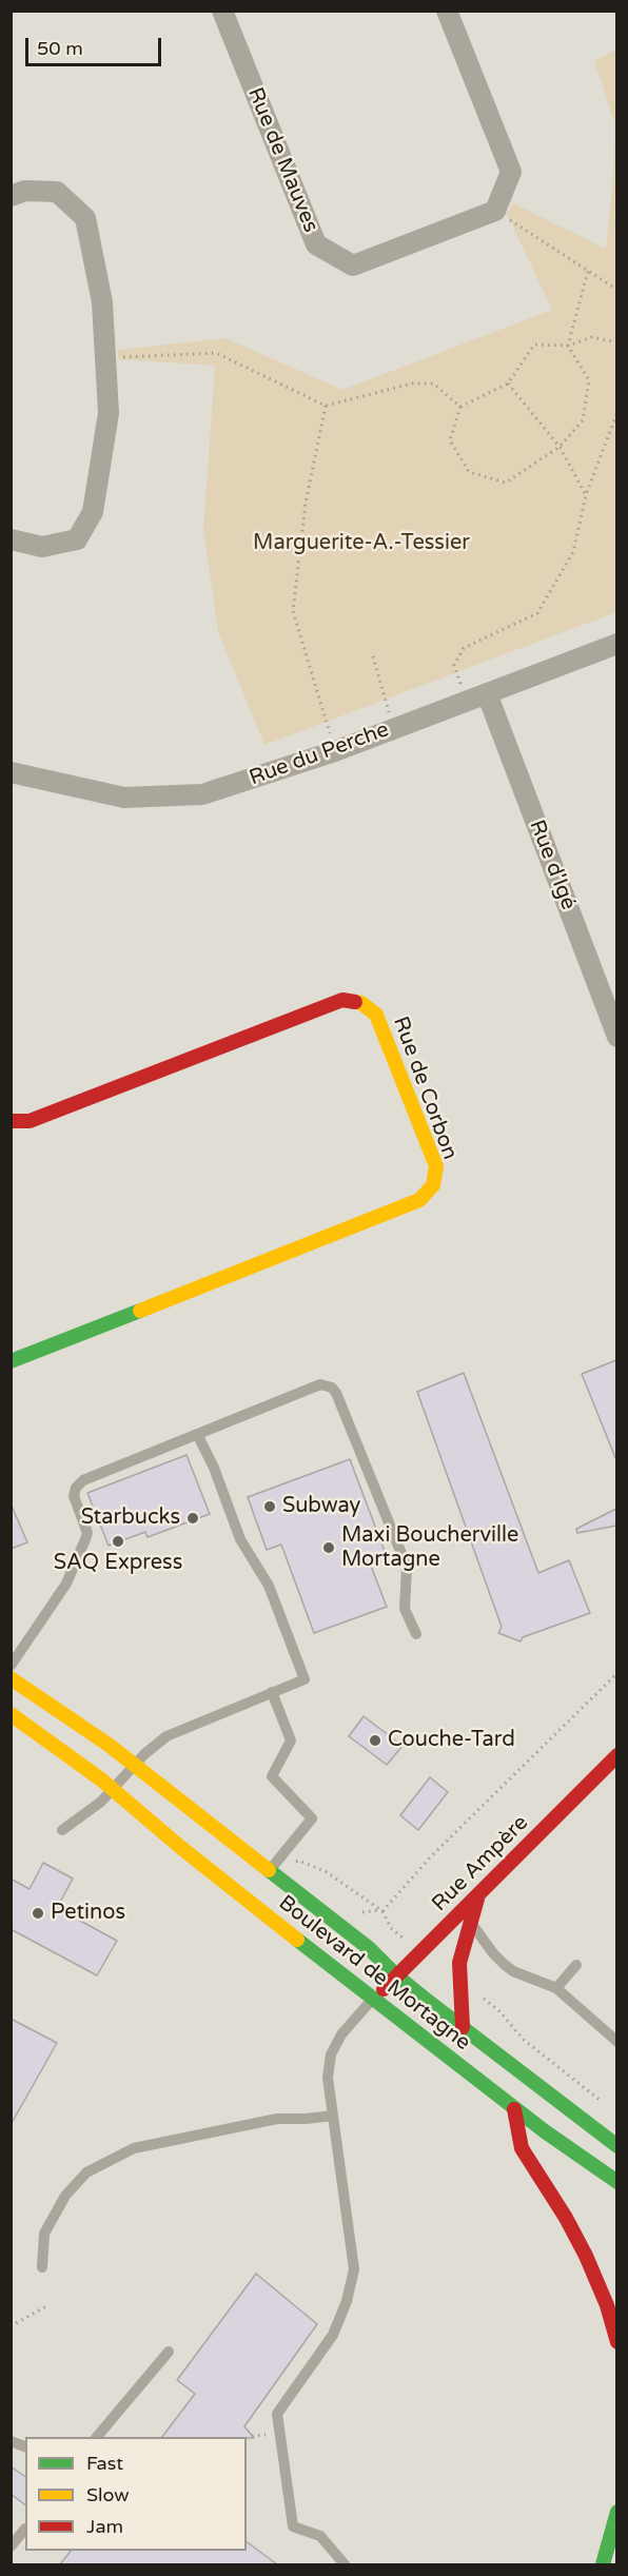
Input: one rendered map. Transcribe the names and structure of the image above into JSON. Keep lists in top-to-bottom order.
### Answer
{
  "streets": {
    "main road": ["Rue de Corbon", "Rue Ampère", "Boulevard de Mortagne"],
    "street": ["Rue de Mauves", "Rue du Perche", "Rue d'Igé"]
  },
  "crossings": [
    ["Rue du Perche", "Rue d'Igé"],
    ["Rue Ampère", "Boulevard de Mortagne"]
  ],
  "parks": ["Marguerite-A.-Tessier"],
  "places": [
    "Subway",
    "Starbucks",
    "SAQ Express",
    "Maxi Boucherville Mortagne",
    "Couche-Tard",
    "Petinos"
  ],
  "legend": ["Fast", "Slow", "Jam"],
  "scale_bar": "50 m"
}
